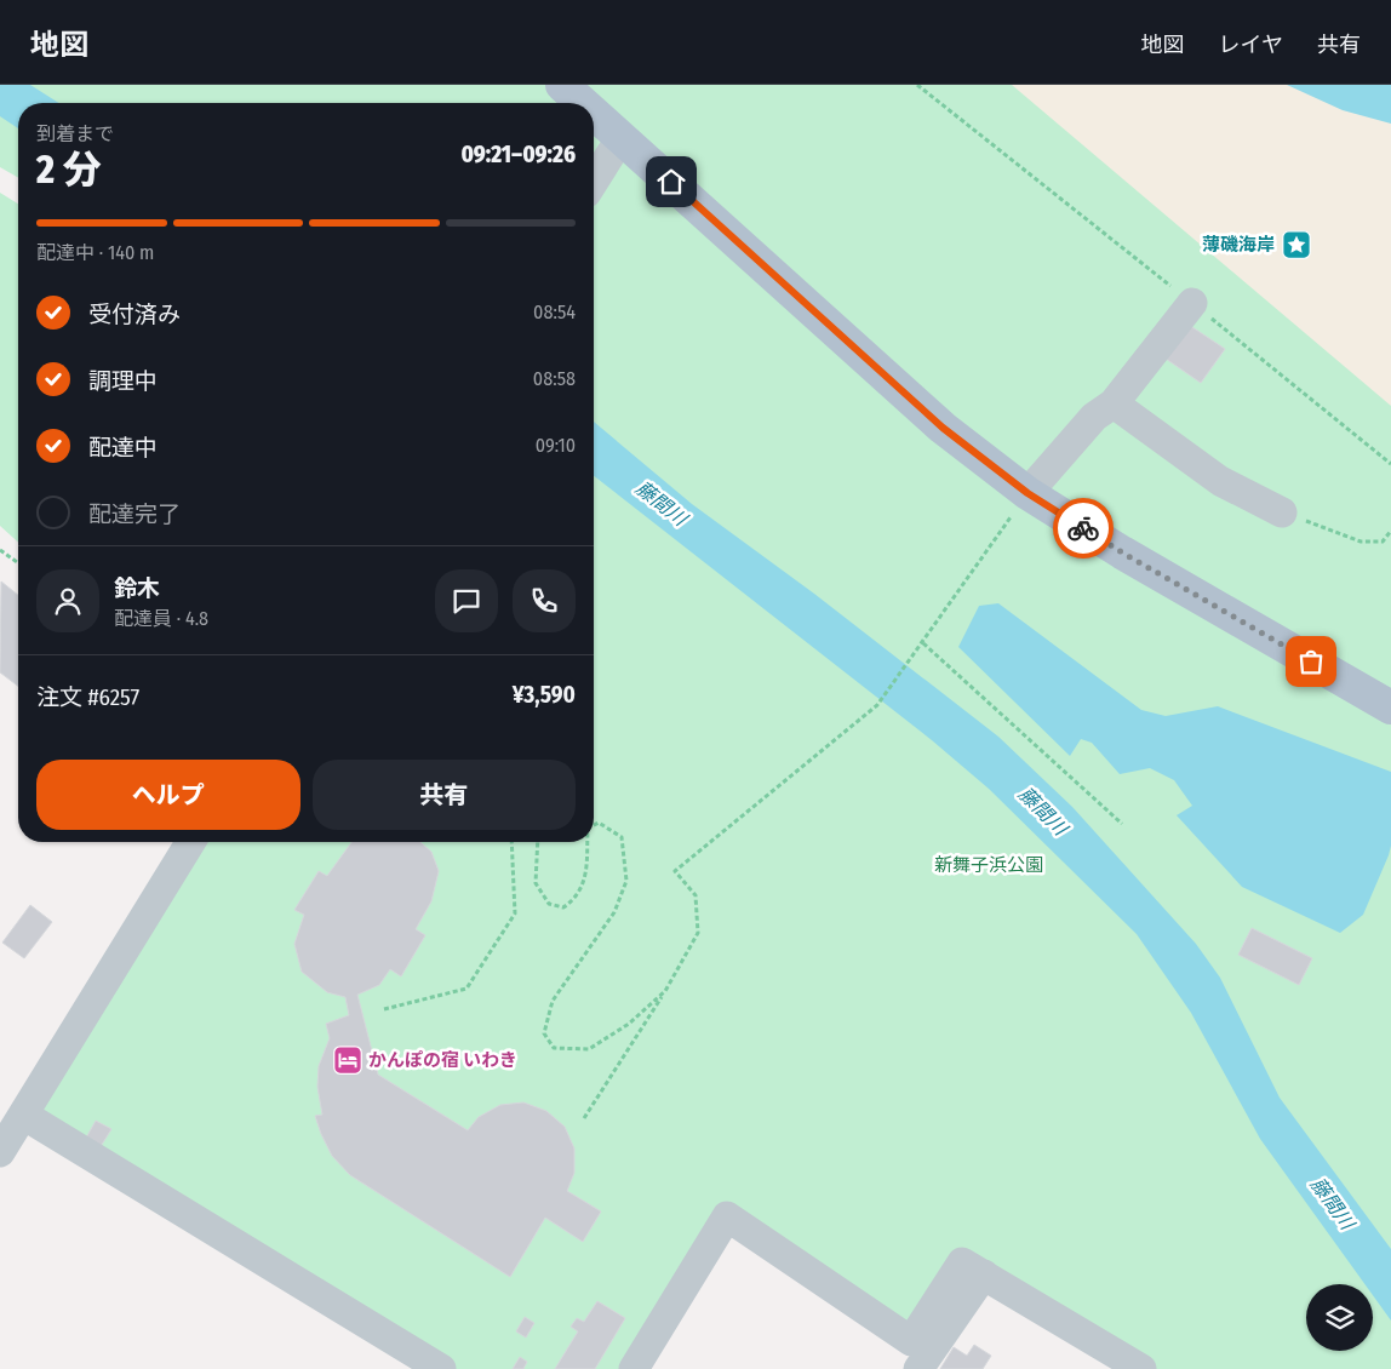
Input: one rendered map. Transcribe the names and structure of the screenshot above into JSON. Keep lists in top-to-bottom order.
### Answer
{
  "water": ["藤間川"],
  "parks": ["新舞子浜公園"],
  "places": {
    "place": ["薄磯海岸"],
    "hotel": ["かんぽの宿 いわき"]
  },
  "page": {
    "header": "地図",
    "nav": ["地図", "レイヤ", "共有"],
    "heading": ["2 分", "到着まで", "09:21–09:26"],
    "panel": [
      "鈴木",
      "配達員 · 4.8",
      "注文 #6257",
      "¥3,590"
    ],
    "bar": "配達中 · 140 m",
    "list": [
      ["受付済み", "08:54"],
      ["調理中", "08:58"],
      ["配達中", "09:10"],
      "配達完了"
    ],
    "buttons": ["ヘルプ", "共有"]
  }
}
